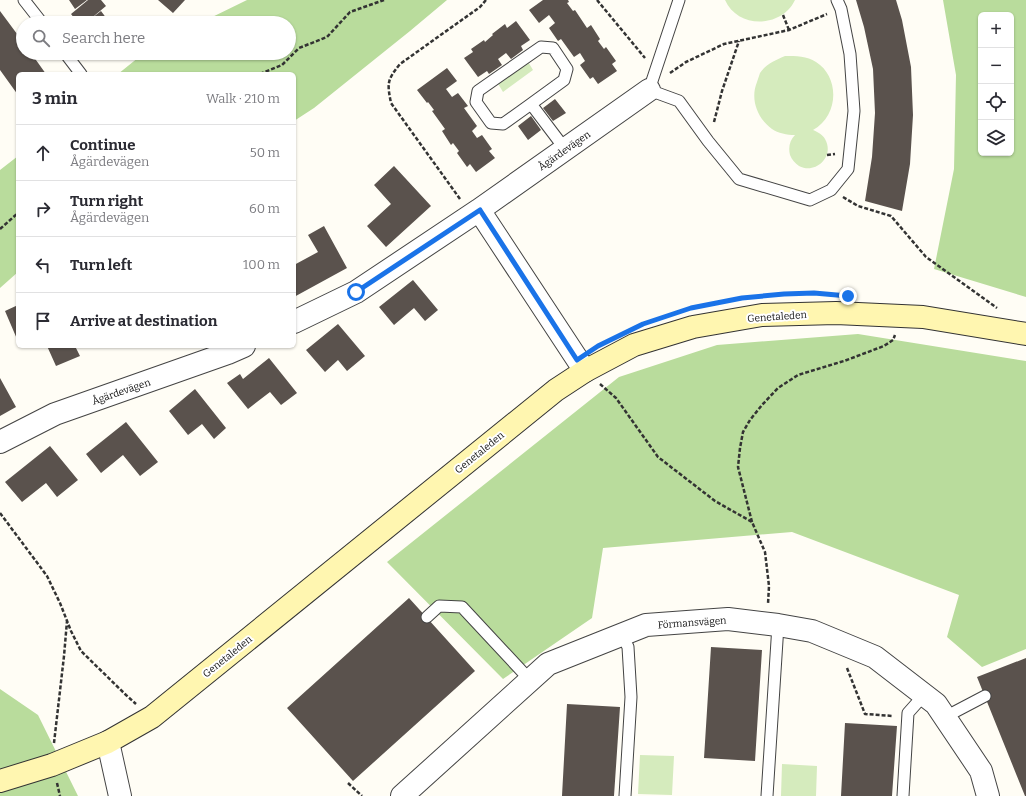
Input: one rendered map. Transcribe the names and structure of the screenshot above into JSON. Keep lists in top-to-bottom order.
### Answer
{
  "streets": {
    "main road": ["Genetaleden"],
    "street": ["Ågärdevägen", "Förmansvägen"]
  },
  "page": {
    "map_buttons": ["+", "−"],
    "search": "Search here",
    "heading": ["3 min", "Walk · 210 m"],
    "list": [
      ["Continue", "Ågärdevägen", "50 m"],
      ["Turn right", "Ågärdevägen", "60 m"],
      ["Turn left", "100 m"],
      "Arrive at destination"
    ]
  }
}
